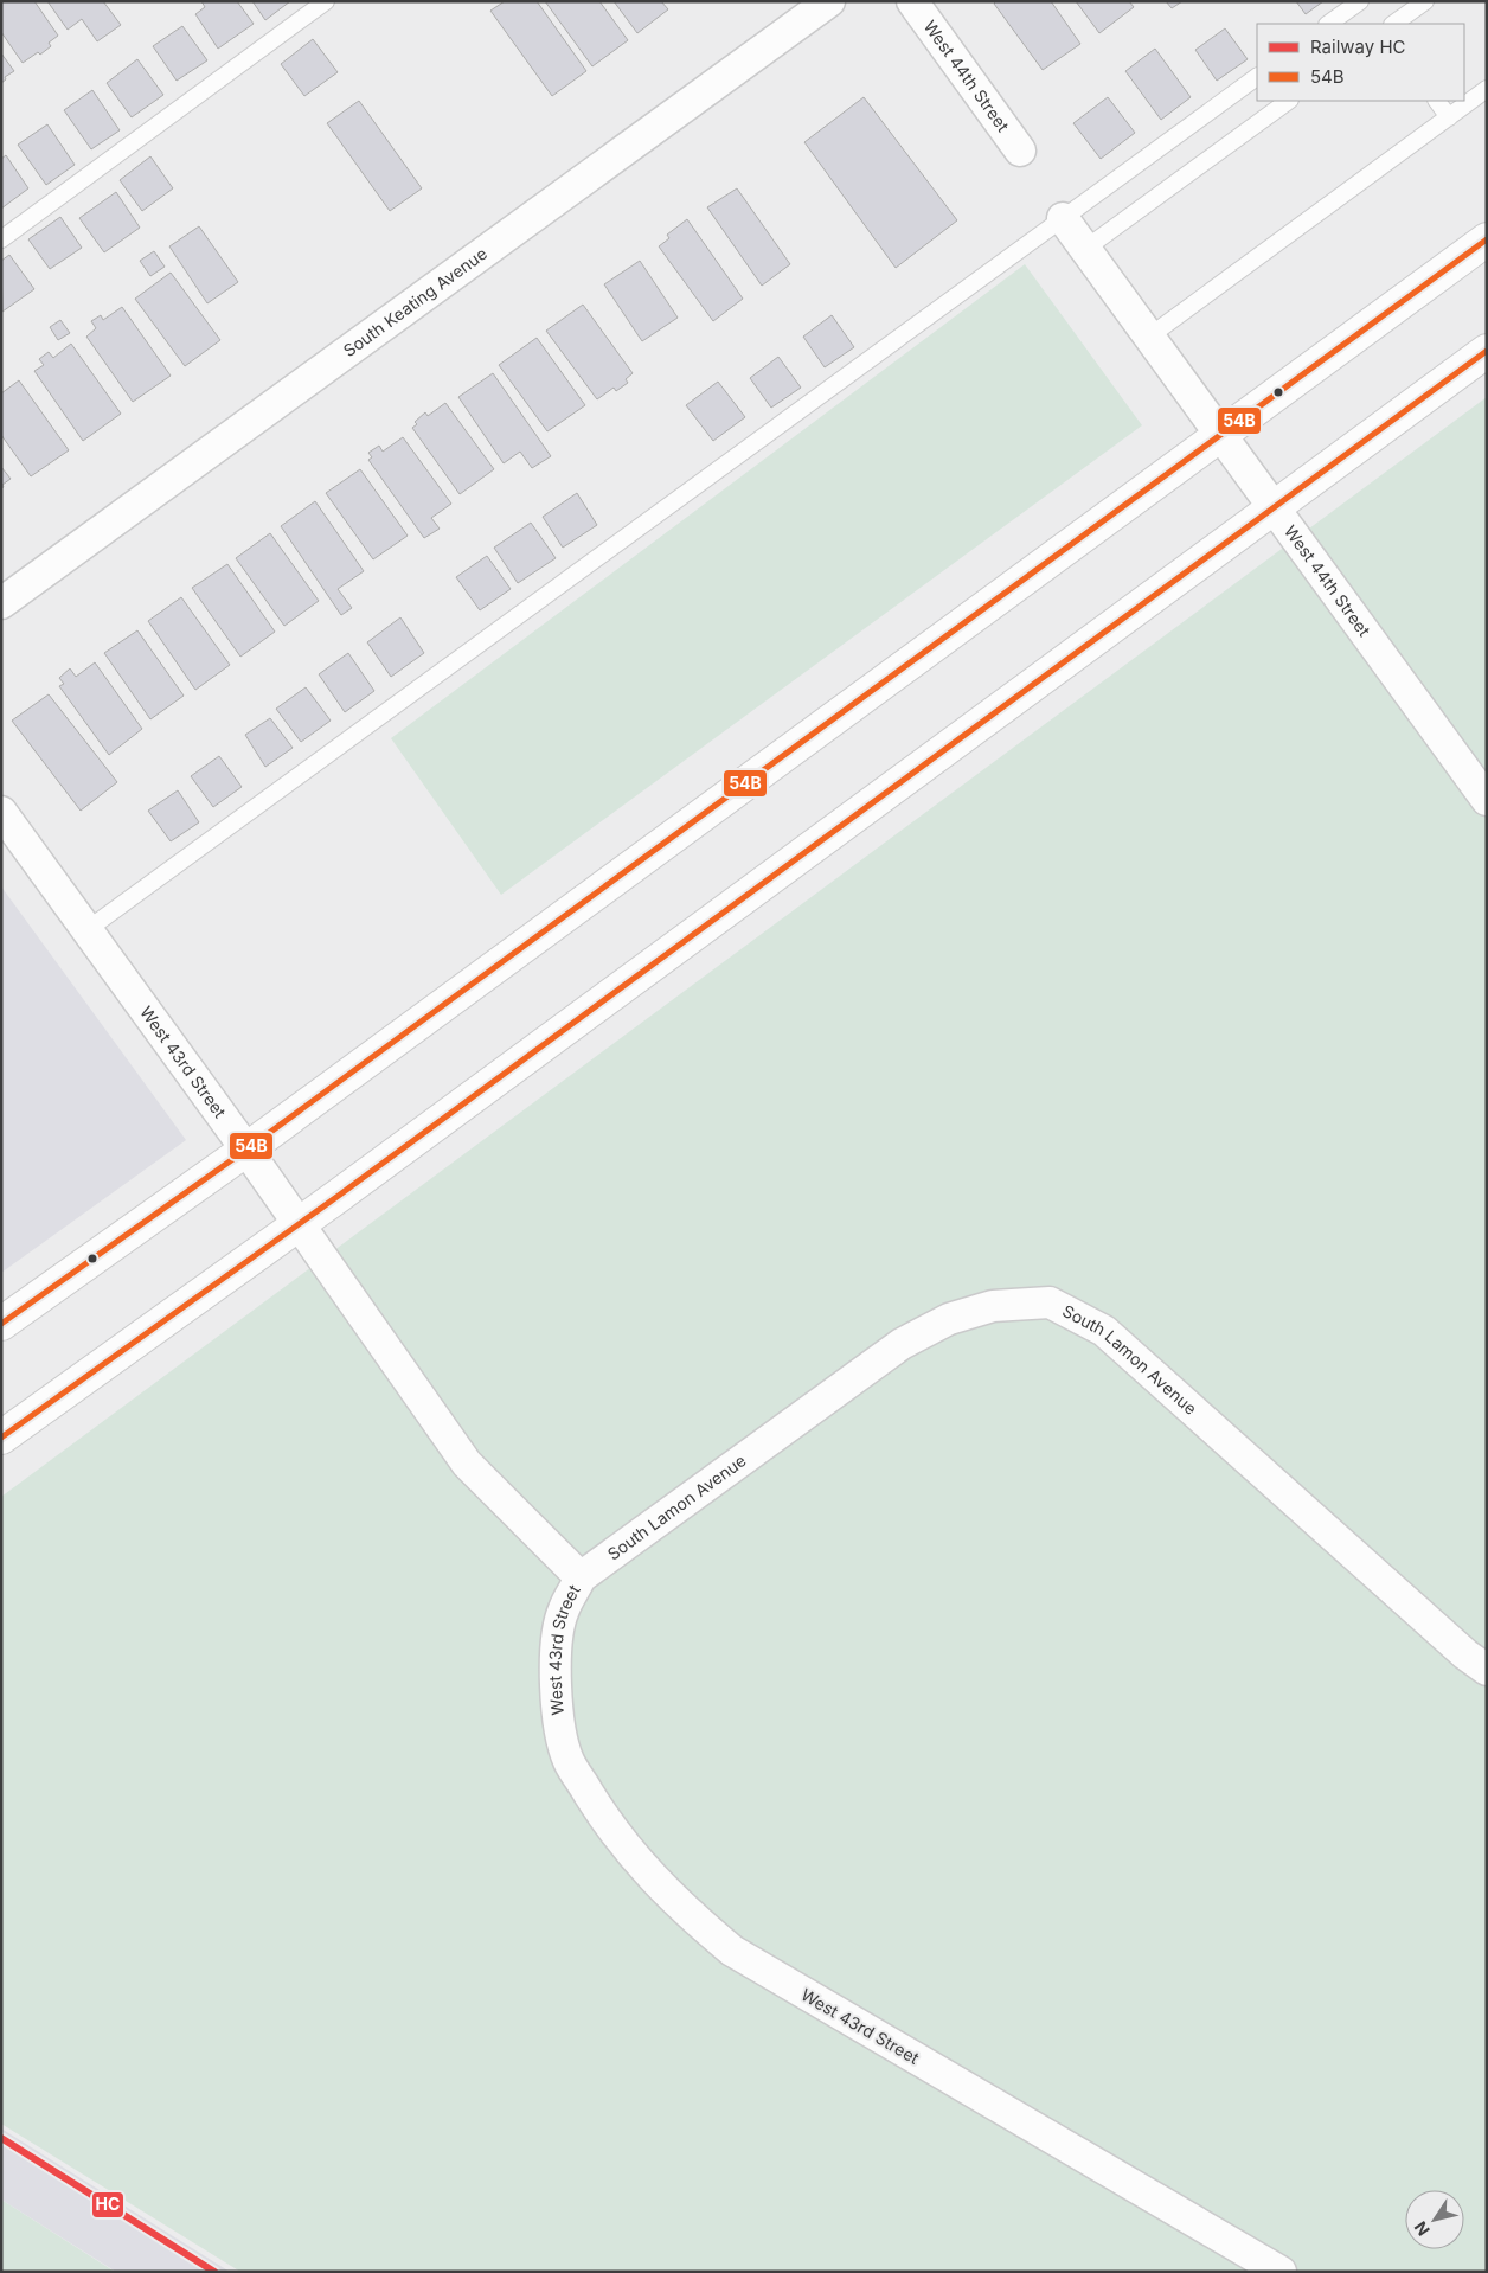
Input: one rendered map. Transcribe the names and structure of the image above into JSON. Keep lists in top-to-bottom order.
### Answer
{
  "streets": {
    "street": [
      "West 44th Street",
      "South Keating Avenue",
      "West 43rd Street",
      "South Lamon Avenue"
    ]
  },
  "crossings": [
    ["West 43rd Street", "South Lamon Avenue"]
  ],
  "lines": ["transit line 54B", "rail line HC"],
  "legend": ["Railway HC", "54B"],
  "north": "bottom left"
}
